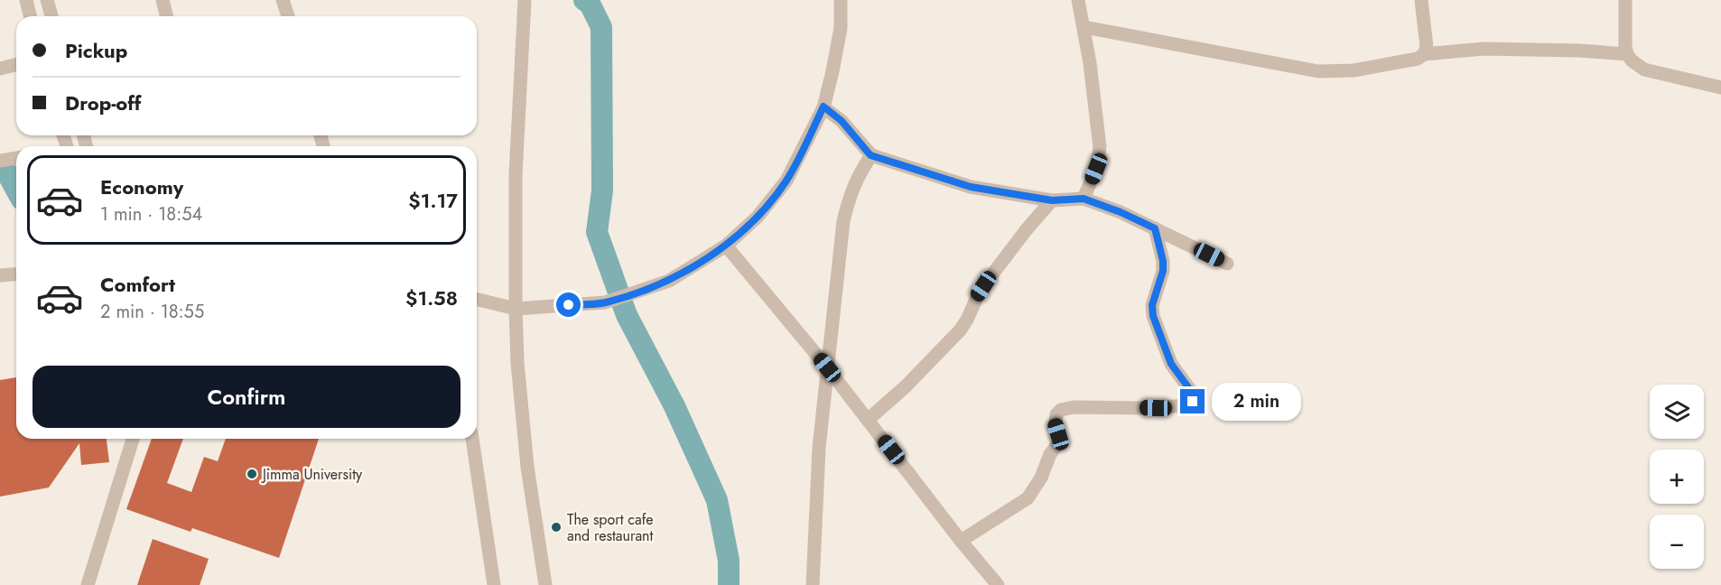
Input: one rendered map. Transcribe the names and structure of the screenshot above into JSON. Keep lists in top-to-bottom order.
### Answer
{
  "places": ["Jimma University", "The sport cafe and restaurant"],
  "page": {
    "banner": ["Pickup", "Drop-off"],
    "list": [
      {
        "name": "Economy",
        "note": "1 min · 18:54",
        "value": "$1.17"
      },
      {
        "name": "Comfort",
        "note": "2 min · 18:55",
        "value": "$1.58"
      }
    ],
    "buttons": "Confirm",
    "bubble": "2 min",
    "map_buttons": ["+", "−"]
  }
}
